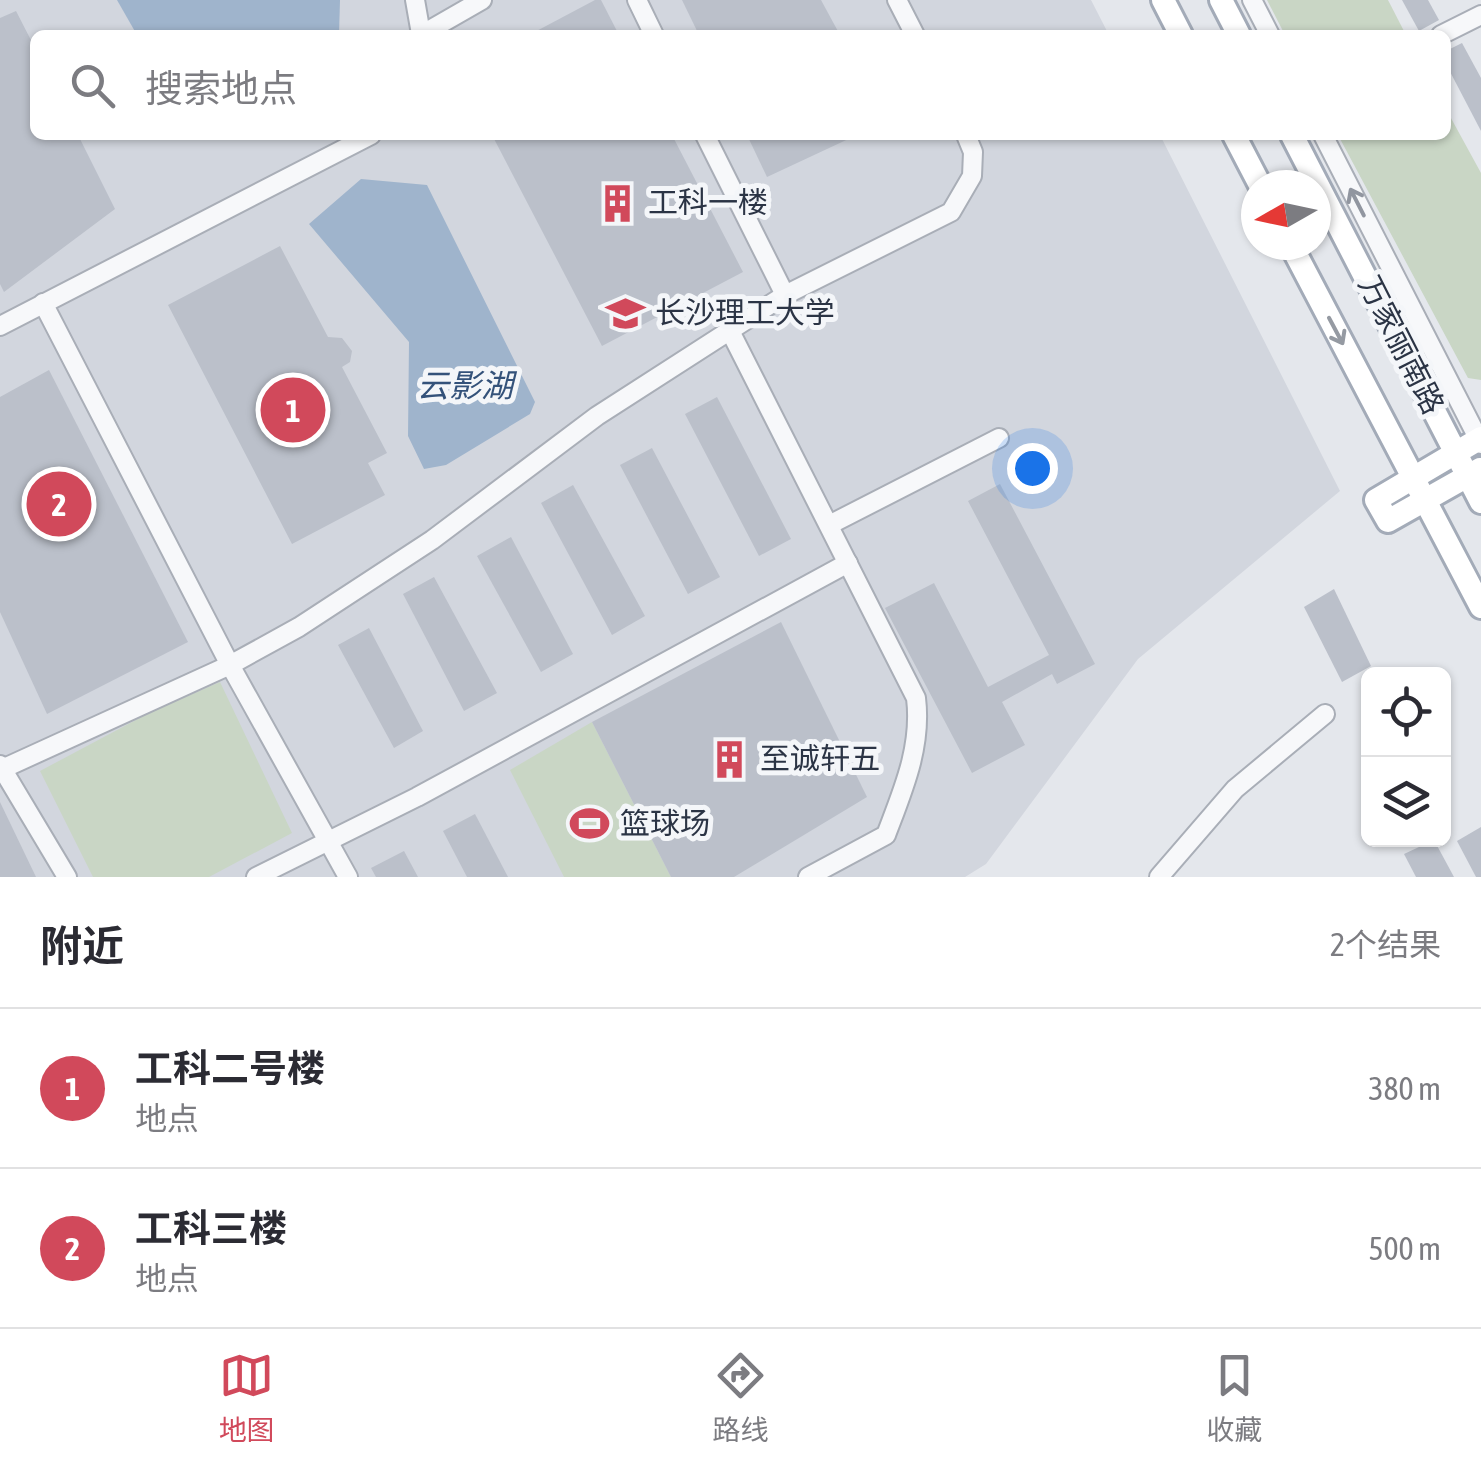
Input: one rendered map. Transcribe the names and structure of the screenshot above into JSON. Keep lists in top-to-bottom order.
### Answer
{
  "streets": {
    "main road": ["万家丽南路"]
  },
  "water": ["云影湖"],
  "places": {
    "building": ["工科一楼", "至诚轩五"],
    "school or university": ["长沙理工大学"],
    "sports": ["篮球场"]
  },
  "north": "left",
  "page": {
    "search": "搜索地点",
    "pins": ["1", "2"],
    "heading": ["附近", "2个结果"],
    "list": [
      {
        "mark": "1",
        "name": "工科二号楼",
        "note": "地点",
        "value": "380 m"
      },
      {
        "mark": "2",
        "name": "工科三楼",
        "note": "地点",
        "value": "500 m"
      }
    ],
    "nav": ["地图", "路线", "收藏"]
  }
}
